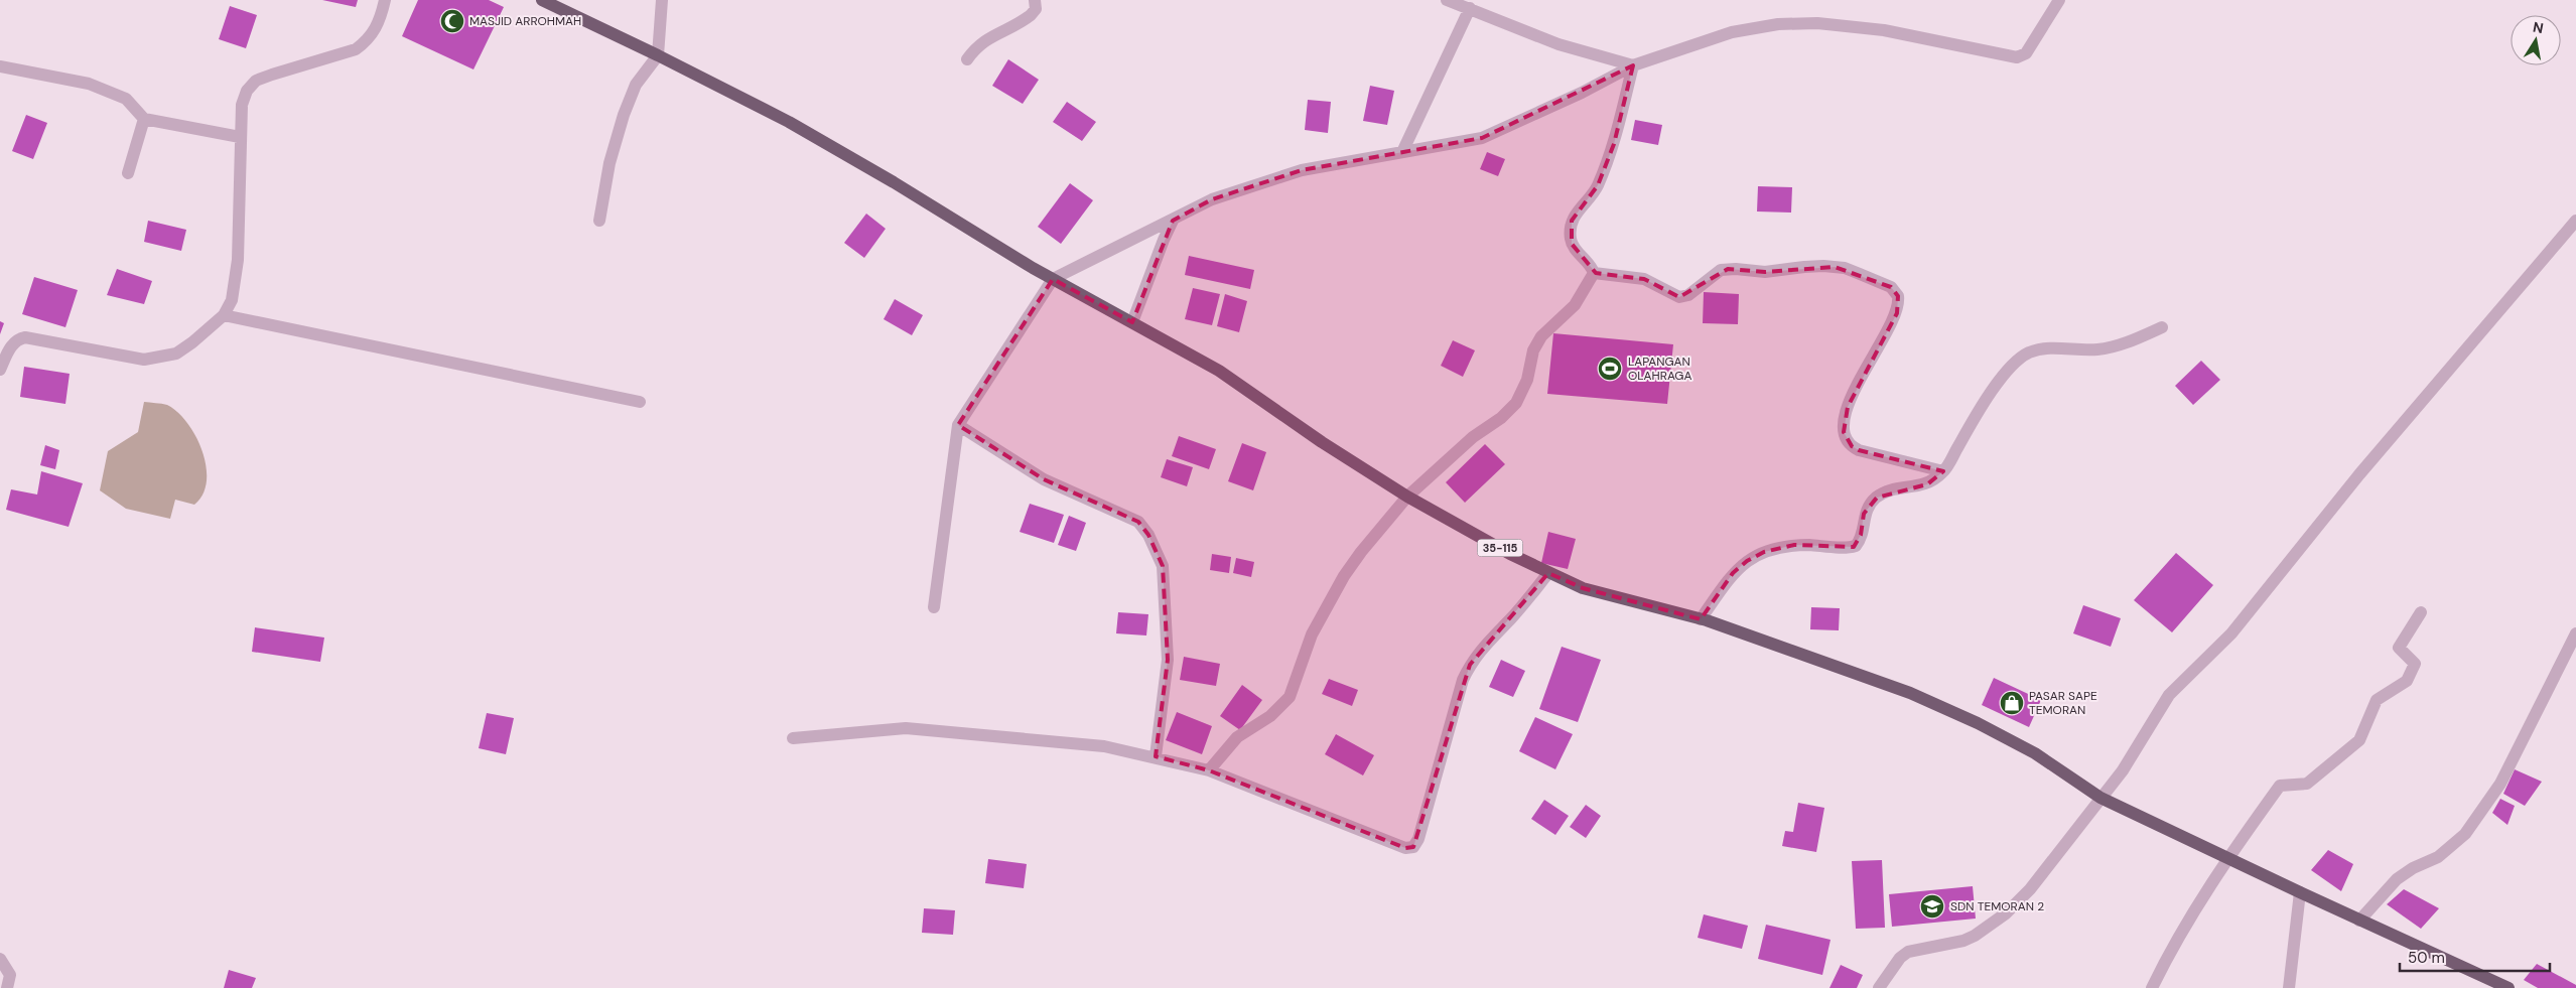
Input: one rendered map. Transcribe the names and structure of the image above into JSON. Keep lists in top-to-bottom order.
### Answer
{
  "streets": {
    "main road": ["35-115"]
  },
  "places": {
    "mosque": ["MASJID ARROHMAH"],
    "sports": ["LAPANGAN OLAHRAGA"],
    "shop": ["PASAR SAPE TEMORAN"],
    "school or university": ["SDN TEMORAN 2"]
  },
  "scale_bar": "50 m",
  "north": "top"
}
